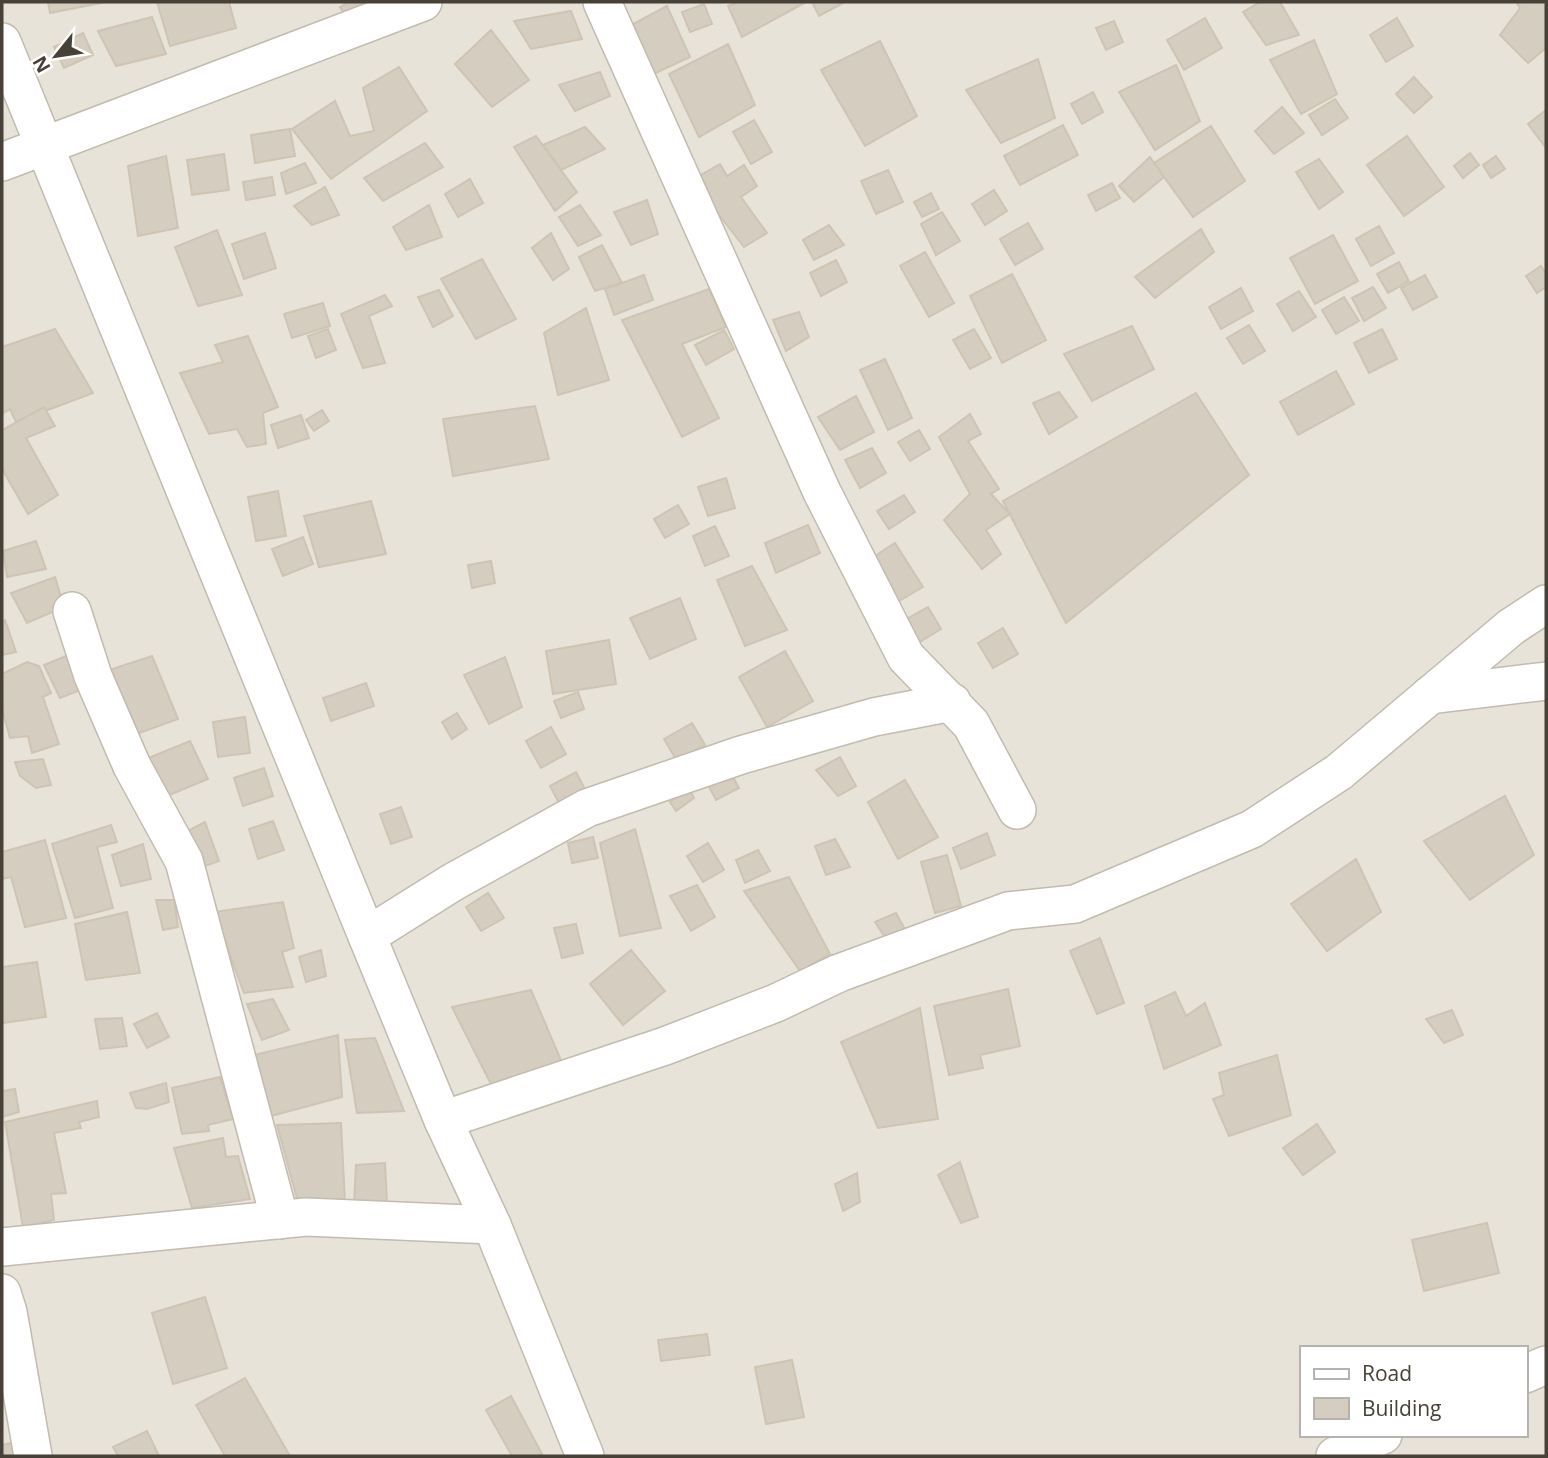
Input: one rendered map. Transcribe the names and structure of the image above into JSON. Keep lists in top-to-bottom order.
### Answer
{
  "legend": ["Road", "Building"],
  "north": "bottom left"
}
